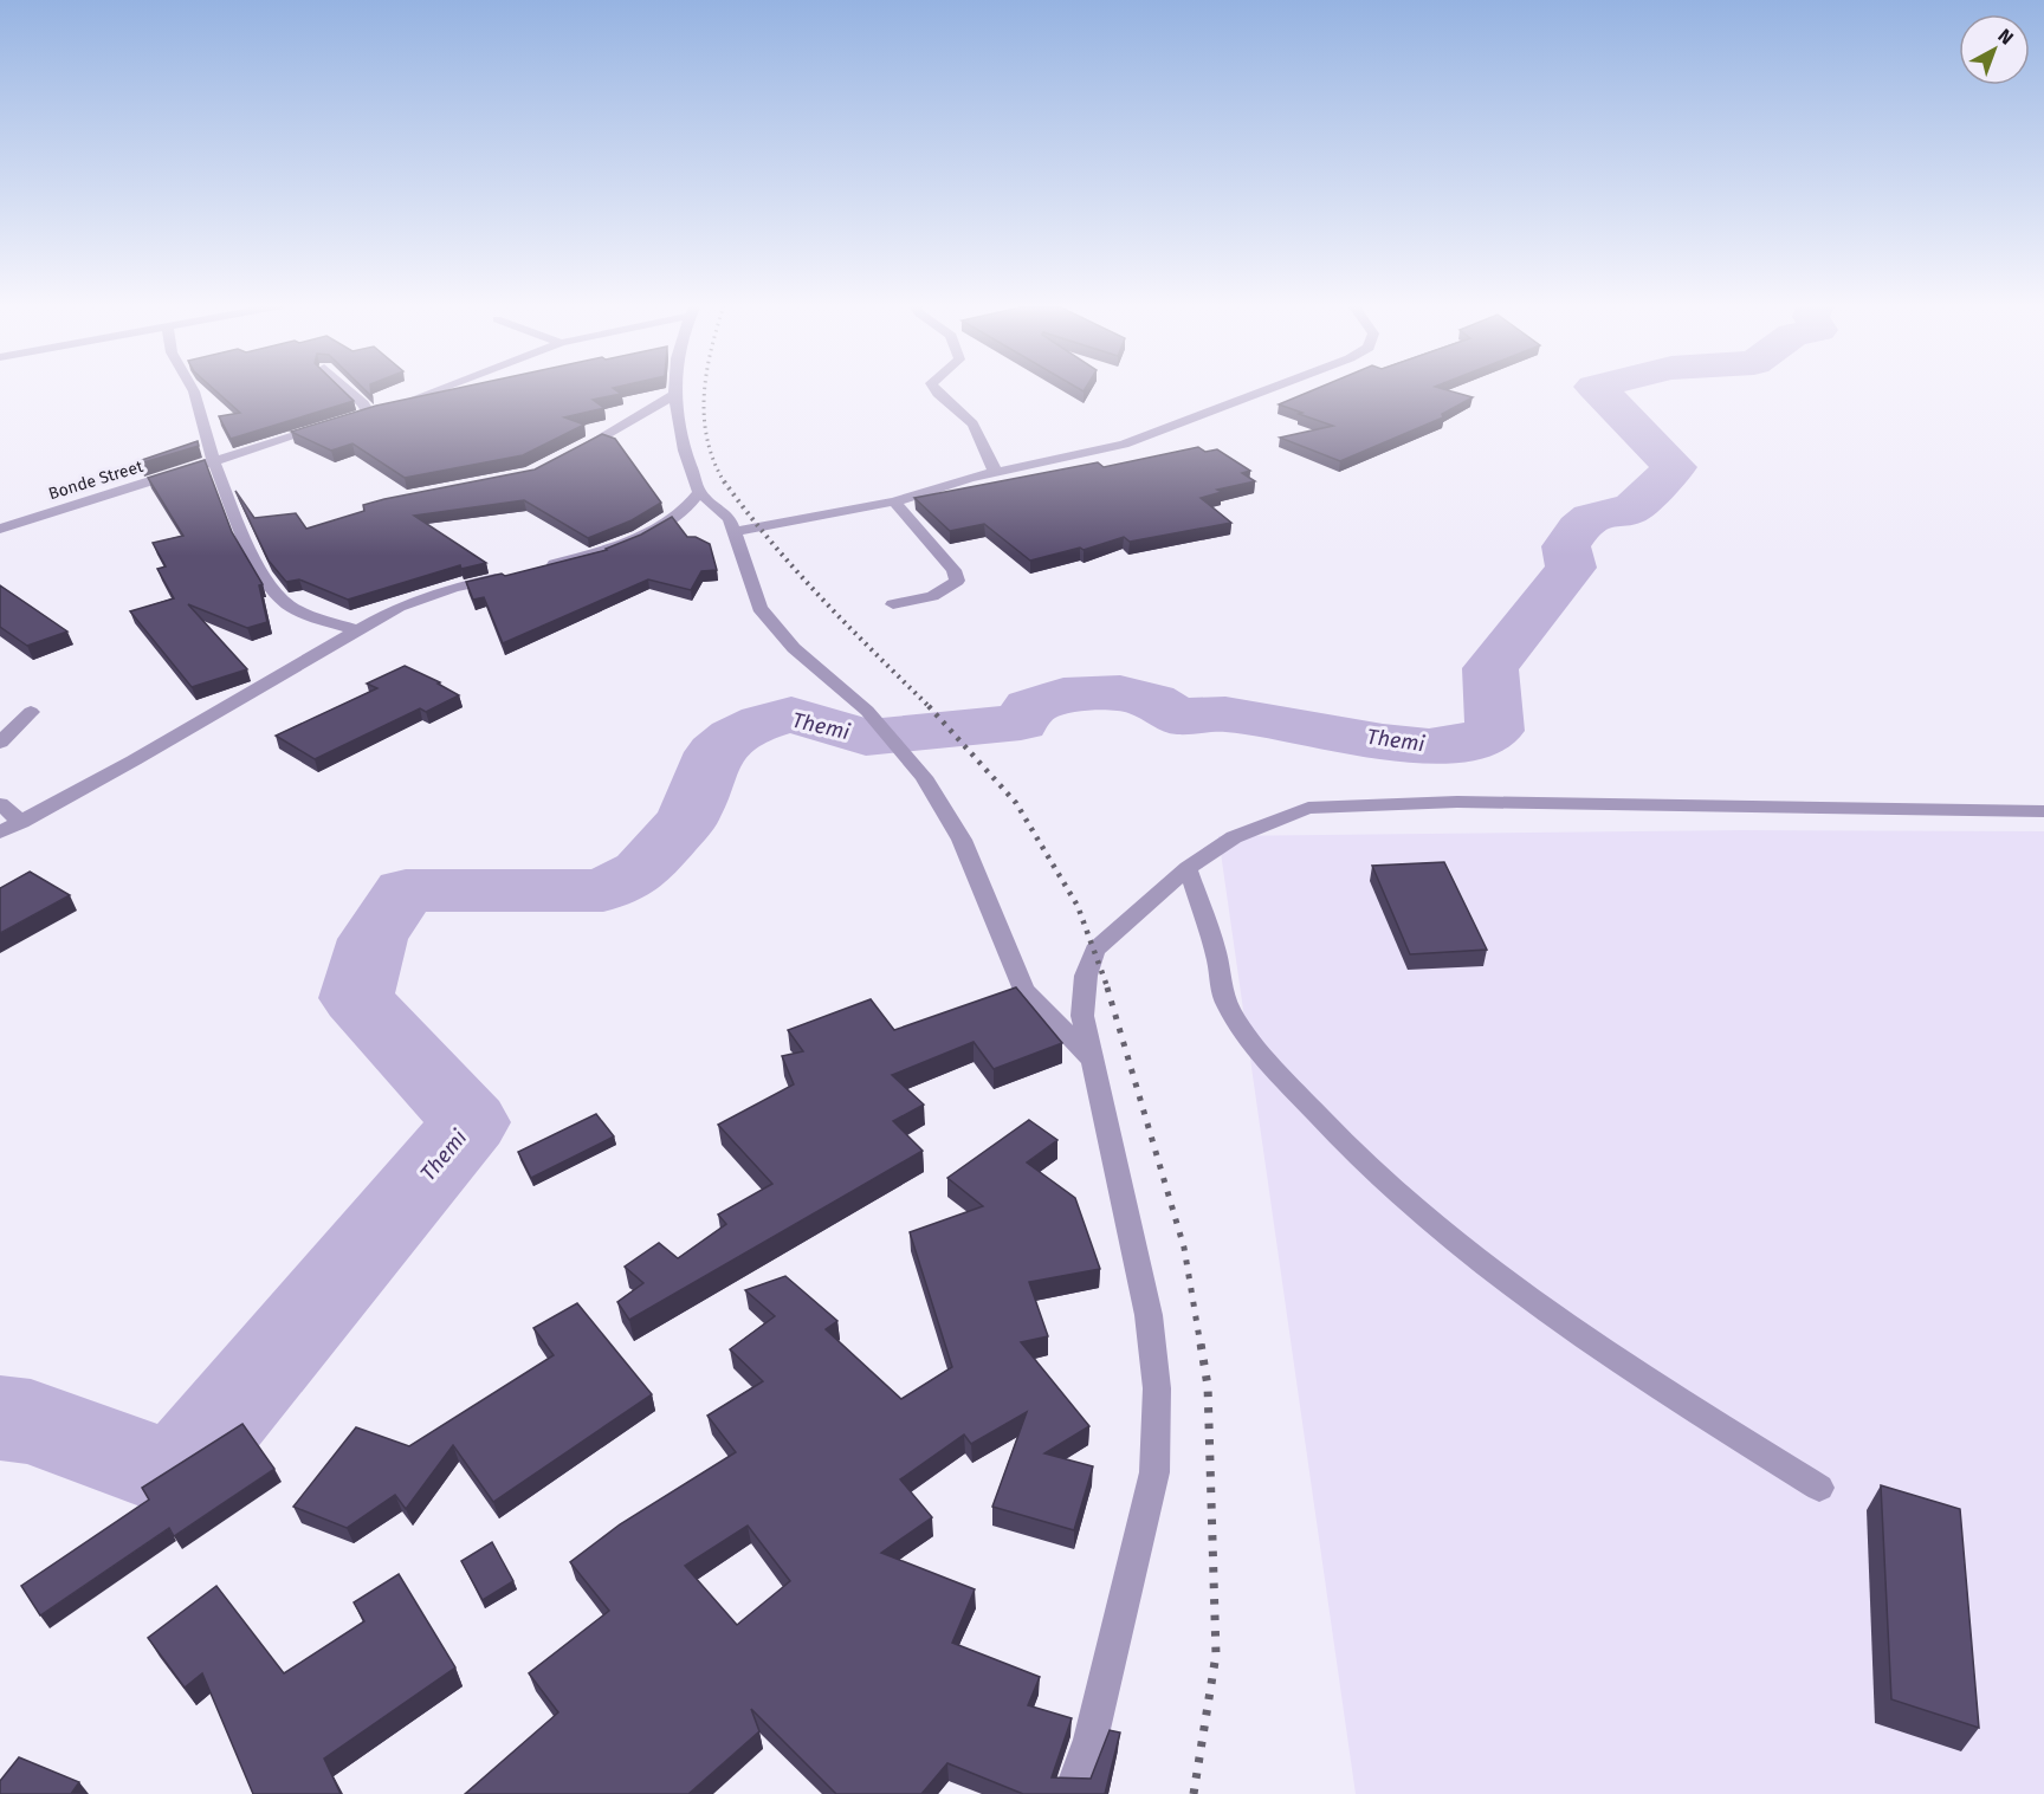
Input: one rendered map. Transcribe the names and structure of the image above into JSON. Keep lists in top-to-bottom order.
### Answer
{
  "streets": {
    "street": ["Bonde Street"]
  },
  "water": ["Themi"],
  "north": "top right"
}
